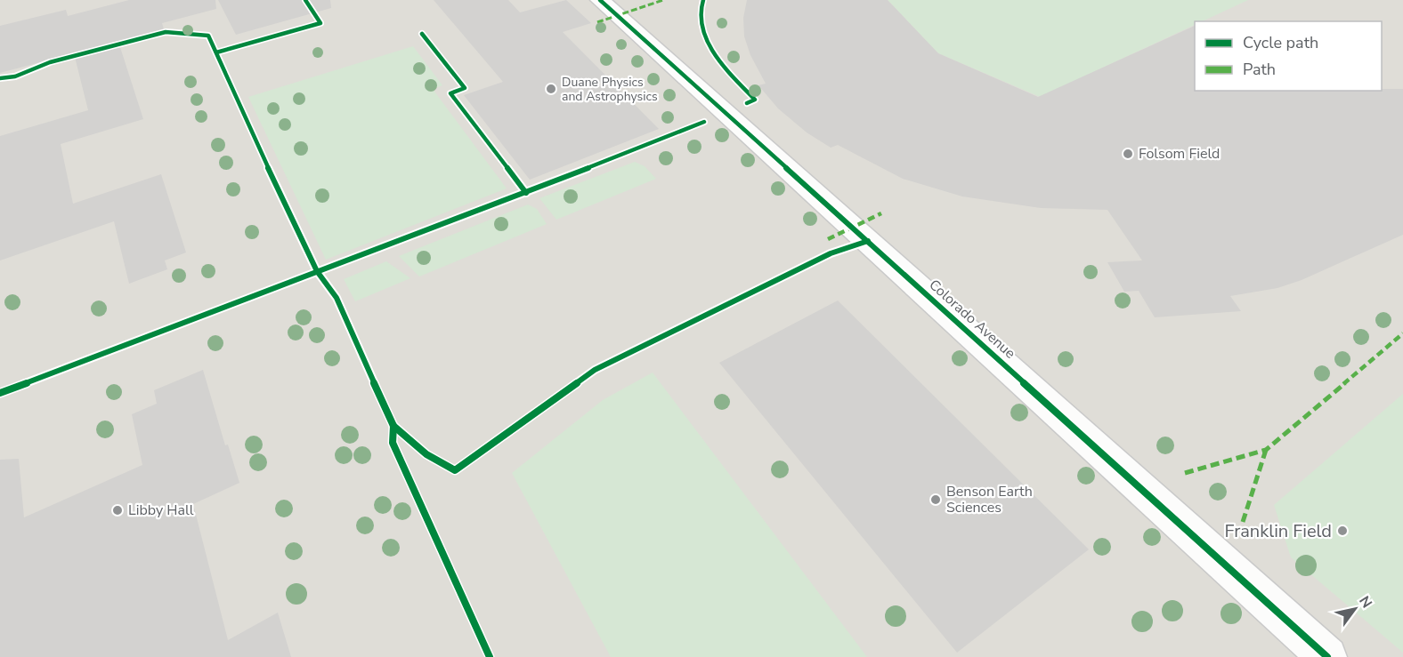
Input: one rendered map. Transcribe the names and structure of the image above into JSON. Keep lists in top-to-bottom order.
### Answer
{
  "streets": {
    "street": ["Colorado Avenue"]
  },
  "places": [
    "Duane Physics and Astrophysics",
    "Folsom Field",
    "Benson Earth Sciences",
    "Libby Hall",
    "Franklin Field"
  ],
  "legend": ["Cycle path", "Path"],
  "north": "top right"
}
